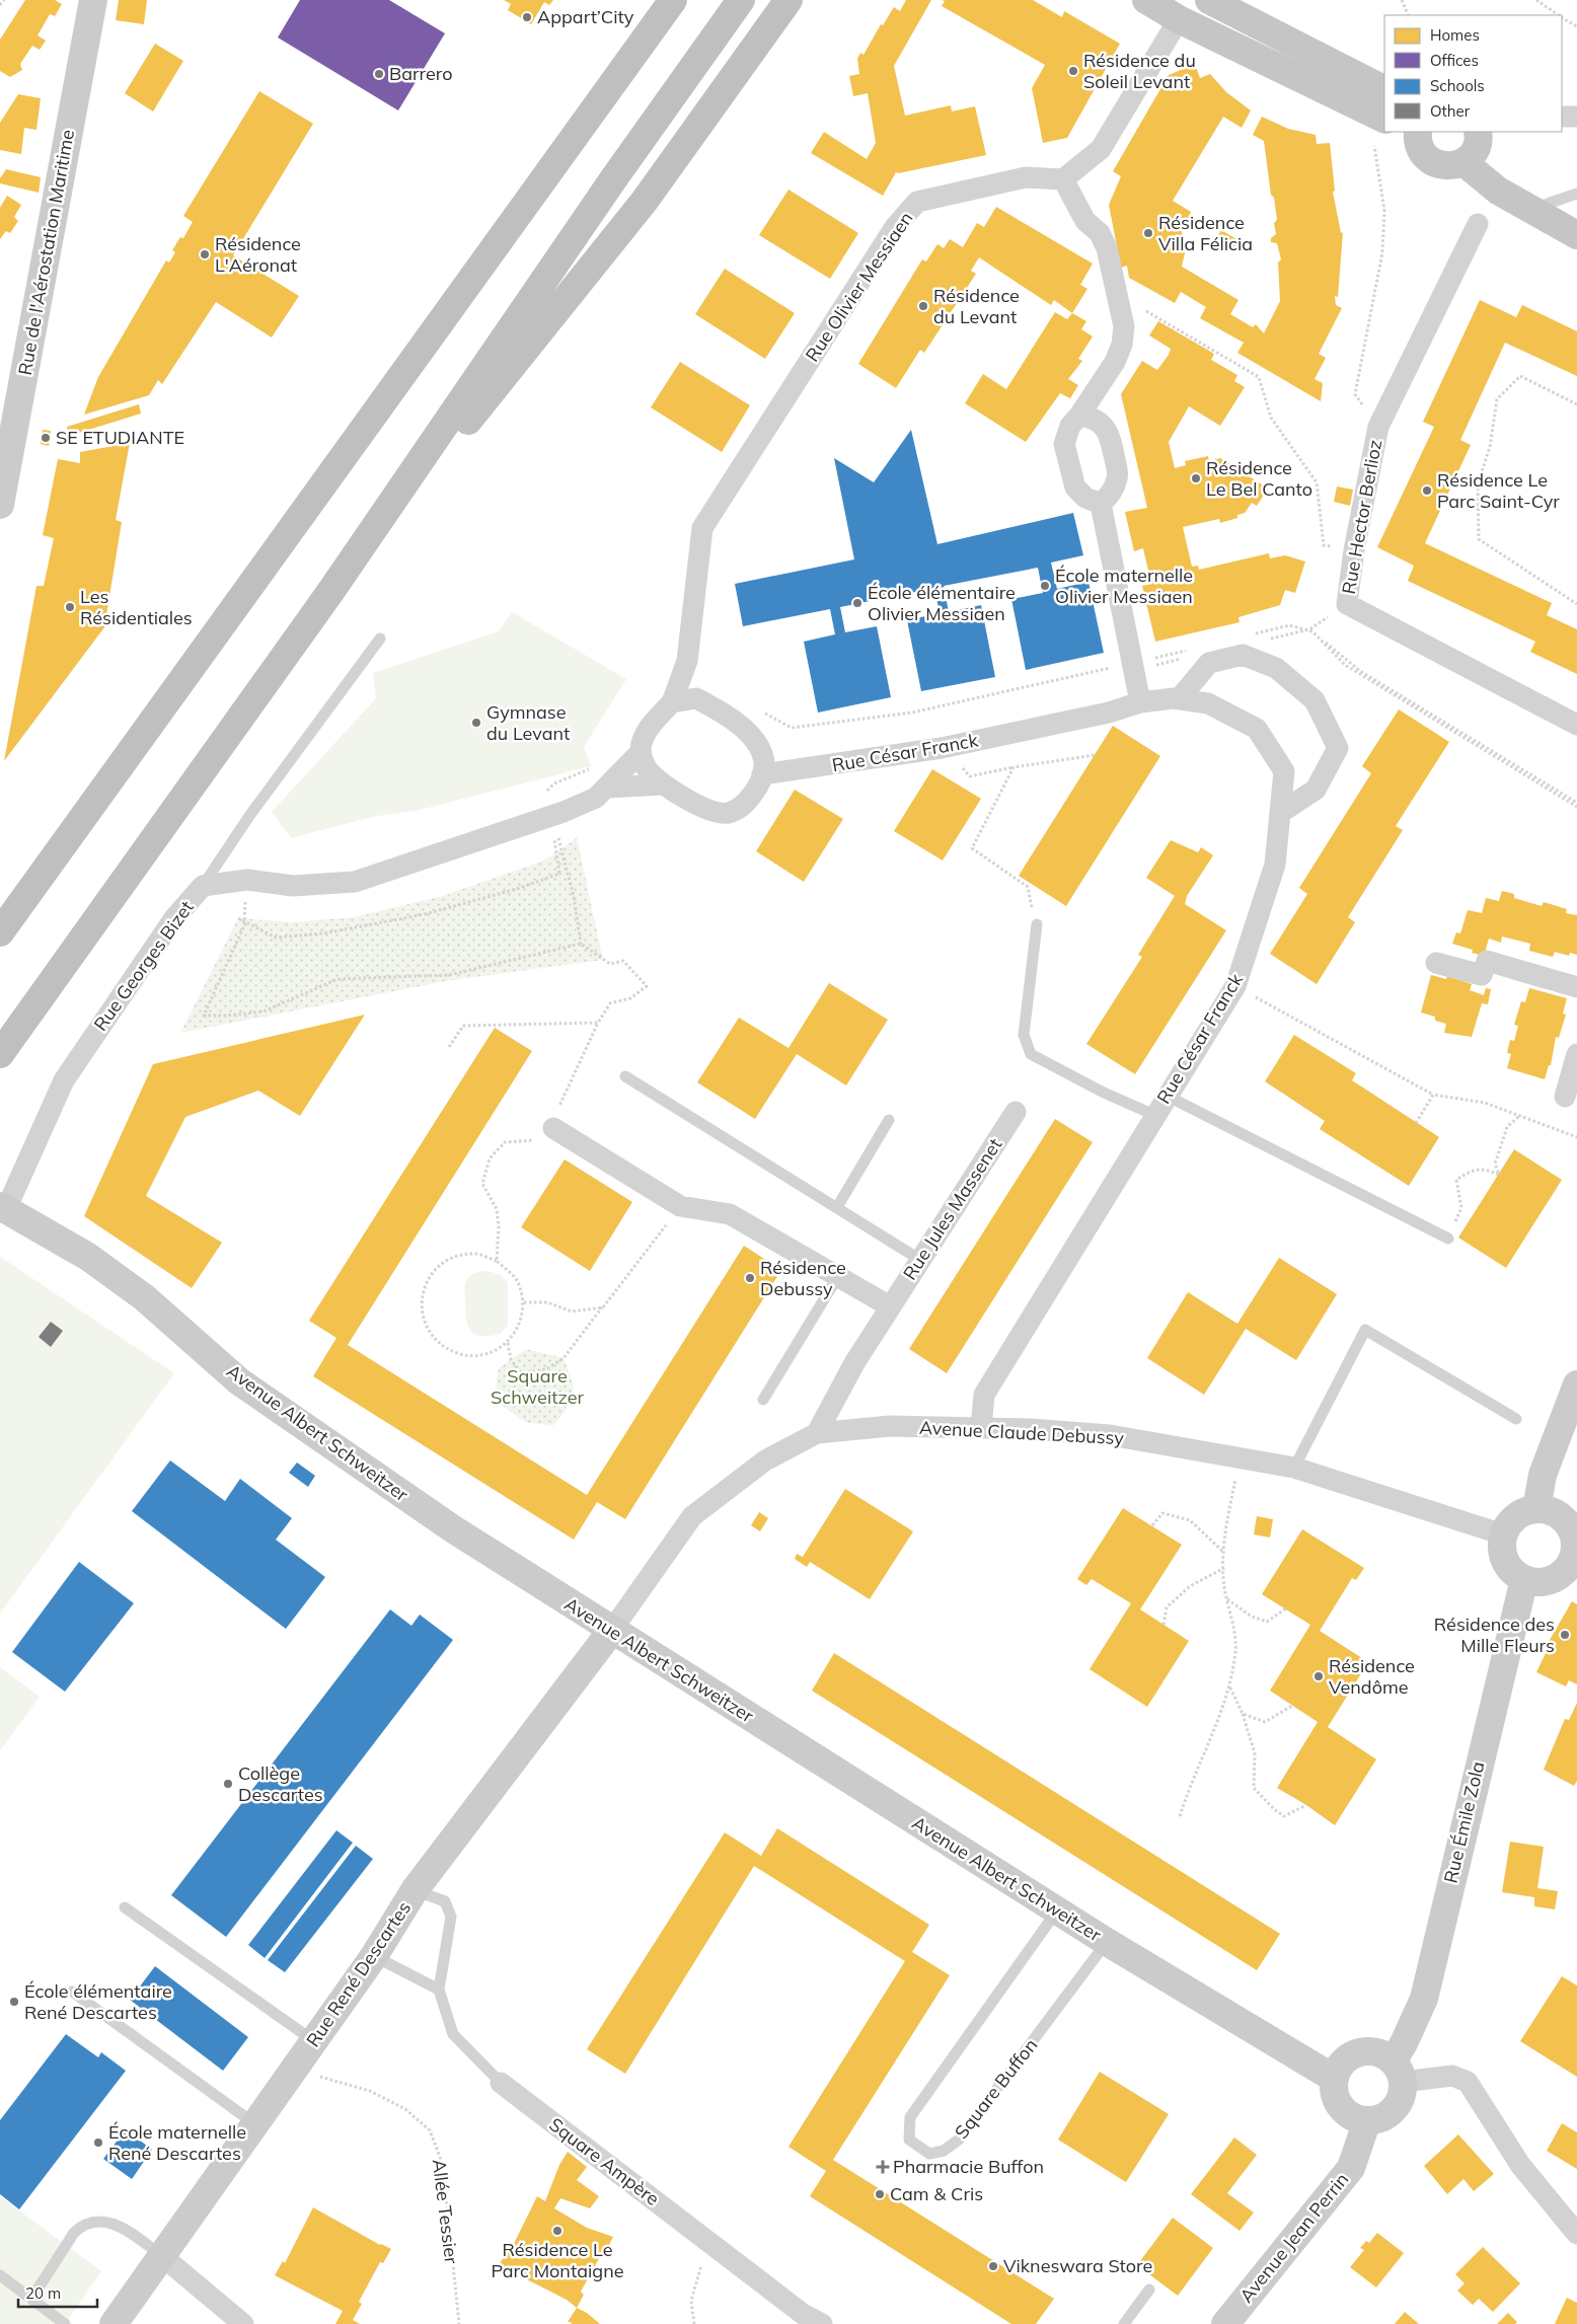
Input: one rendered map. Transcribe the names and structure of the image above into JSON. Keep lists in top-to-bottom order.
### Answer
{
  "streets": {
    "street": [
      "Rue de l'Aérostation Maritime",
      "Rue Olivier Messiaen",
      "Rue Hector Berlioz",
      "Rue César Franck",
      "Rue Georges Bizet",
      "Rue Jules Massenet",
      "Avenue Albert Schweitzer",
      "Avenue Claude Debussy",
      "Rue Émile Zola",
      "Rue René Descartes",
      "Square Ampère",
      "Avenue Jean Perrin"
    ],
    "lane": ["Square Buffon"],
    "path": ["Allée Tessier"]
  },
  "crossings": [
    ["Rue Olivier Messiaen", "Rue César Franck"],
    ["Rue Olivier Messiaen", "Rue Georges Bizet"],
    ["Rue César Franck", "Rue Georges Bizet"],
    ["Rue César Franck", "Avenue Claude Debussy"],
    ["Rue Georges Bizet", "Avenue Albert Schweitzer"],
    ["Rue Jules Massenet", "Avenue Claude Debussy"],
    ["Avenue Albert Schweitzer", "Avenue Claude Debussy"],
    ["Avenue Albert Schweitzer", "Rue Émile Zola"],
    ["Avenue Albert Schweitzer", "Rue René Descartes"],
    ["Avenue Albert Schweitzer", "Square Buffon"],
    ["Avenue Albert Schweitzer", "Avenue Jean Perrin"],
    ["Avenue Claude Debussy", "Rue Émile Zola"],
    ["Avenue Claude Debussy", "Rue René Descartes"],
    ["Rue Émile Zola", "Avenue Jean Perrin"],
    ["Rue René Descartes", "Allée Tessier"]
  ],
  "parks": ["Square Schweitzer"],
  "places": {
    "other": [
      "Appart’City",
      "Résidence du Soleil Levant",
      "Barrero",
      "Résidence Villa Félicia",
      "Résidence L'Aéronat",
      "Résidence du Levant",
      "SE ETUDIANTE",
      "Résidence Le Bel Canto",
      "Résidence Le Parc Saint-Cyr",
      "École maternelle Olivier Messiaen",
      "École élémentaire Olivier Messiaen",
      "Les Résidentiales",
      "Gymnase du Levant",
      "Résidence Debussy",
      "Résidence des Mille Fleurs",
      "Résidence Vendôme",
      "Collège Descartes",
      "École élémentaire René Descartes",
      "École maternelle René Descartes",
      "Cam & Cris",
      "Résidence Le Parc Montaigne",
      "Vikneswara Store"
    ],
    "health": ["Pharmacie Buffon"]
  },
  "legend": [
    "Homes",
    "Offices",
    "Schools",
    "Other"
  ],
  "scale_bar": "20 m"
}
